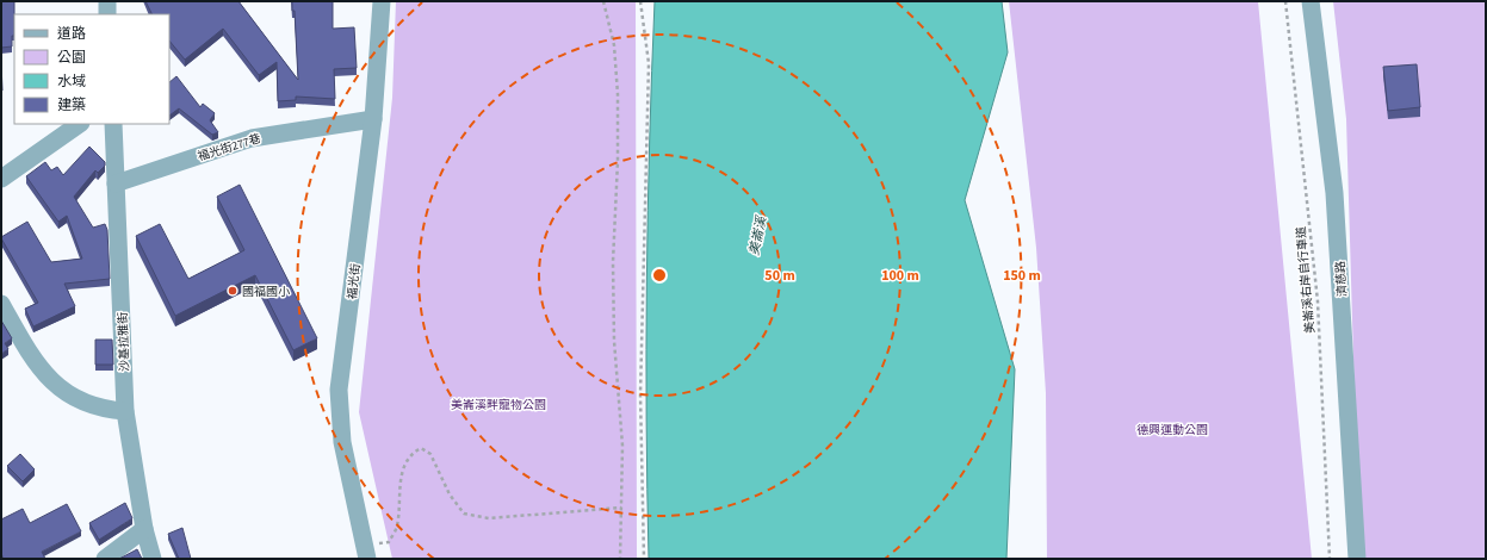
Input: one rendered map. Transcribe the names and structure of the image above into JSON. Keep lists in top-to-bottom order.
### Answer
{
  "streets": {
    "street": [
      "福光街277巷",
      "濟慈路",
      "福光街",
      "沙基拉雅街"
    ],
    "path": ["美崙溪右岸自行車道"]
  },
  "crossings": [
    ["福光街277巷", "福光街"],
    ["福光街277巷", "沙基拉雅街"]
  ],
  "water": ["美崙溪"],
  "parks": ["美崙溪畔寵物公園", "德興運動公園"],
  "places": ["國福國小"],
  "legend": [
    "道路",
    "公園",
    "水域",
    "建築"
  ],
  "rings": ["50 m", "100 m", "150 m"]
}
